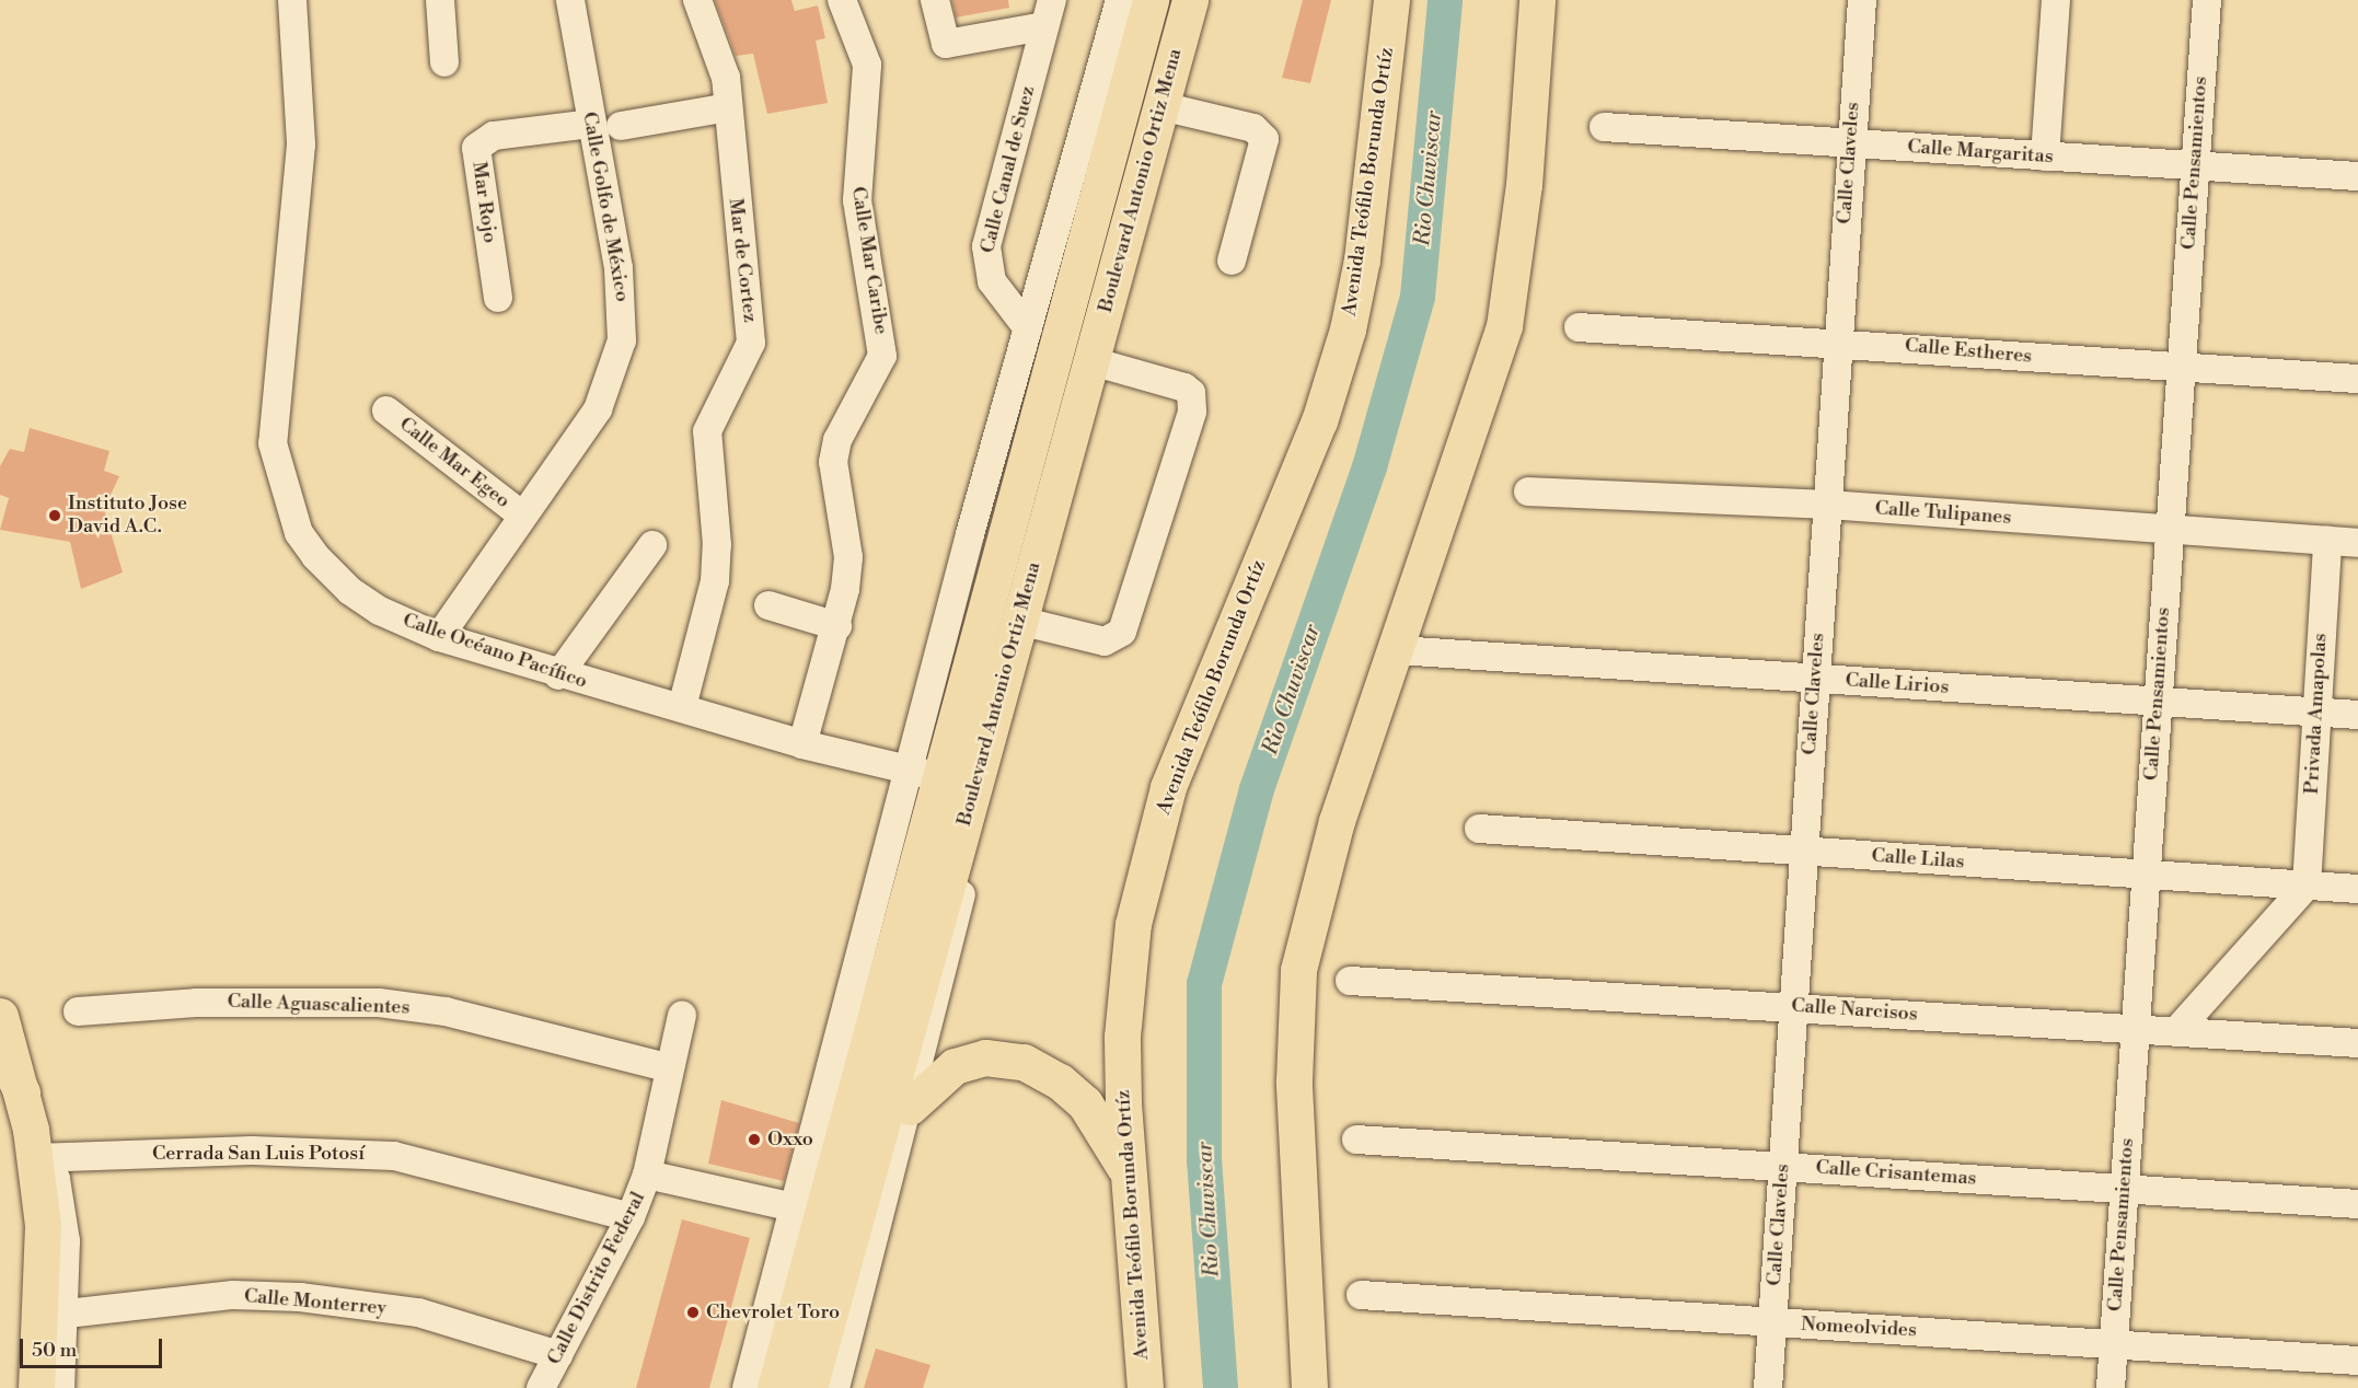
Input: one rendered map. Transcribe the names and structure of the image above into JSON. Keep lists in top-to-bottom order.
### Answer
{
  "streets": {
    "main road": ["Boulevard Antonio Ortiz Mena", "Avenida Teófilo Borunda Ortíz"],
    "street": [
      "Calle Margaritas",
      "Calle Claveles",
      "Calle Pensamientos",
      "Calle Canal de Suez",
      "Mar Rojo",
      "Calle Golfo de México",
      "Mar de Cortez",
      "Calle Mar Caribe",
      "Calle Estheres",
      "Calle Mar Egeo",
      "Calle Tulipanes",
      "Calle Océano Pacífico",
      "Calle Lirios",
      "Privada Amapolas",
      "Calle Lilas",
      "Calle Aguascalientes",
      "Calle Narcisos",
      "Cerrada San Luis Potosí",
      "Calle Crisantemas",
      "Calle Distrito Federal",
      "Calle Monterrey",
      "Nomeolvides"
    ]
  },
  "crossings": [
    ["Calle Margaritas", "Calle Claveles"],
    ["Calle Margaritas", "Calle Pensamientos"],
    ["Calle Claveles", "Calle Estheres"],
    ["Calle Claveles", "Calle Tulipanes"],
    ["Calle Claveles", "Calle Lirios"],
    ["Calle Claveles", "Calle Lilas"],
    ["Calle Claveles", "Calle Narcisos"],
    ["Calle Claveles", "Calle Crisantemas"],
    ["Calle Claveles", "Nomeolvides"],
    ["Calle Pensamientos", "Calle Estheres"],
    ["Calle Pensamientos", "Calle Tulipanes"],
    ["Calle Pensamientos", "Calle Lirios"],
    ["Calle Pensamientos", "Calle Lilas"],
    ["Calle Pensamientos", "Calle Narcisos"],
    ["Calle Pensamientos", "Calle Crisantemas"],
    ["Calle Pensamientos", "Nomeolvides"],
    ["Calle Canal de Suez", "Boulevard Antonio Ortiz Mena"],
    ["Boulevard Antonio Ortiz Mena", "Calle Océano Pacífico"],
    ["Mar Rojo", "Calle Golfo de México"],
    ["Calle Golfo de México", "Calle Mar Egeo"],
    ["Calle Golfo de México", "Calle Océano Pacífico"],
    ["Mar de Cortez", "Calle Océano Pacífico"],
    ["Calle Mar Caribe", "Calle Océano Pacífico"],
    ["Calle Tulipanes", "Privada Amapolas"],
    ["Calle Lirios", "Privada Amapolas"],
    ["Privada Amapolas", "Calle Lilas"],
    ["Calle Aguascalientes", "Calle Distrito Federal"],
    ["Cerrada San Luis Potosí", "Calle Distrito Federal"],
    ["Calle Distrito Federal", "Calle Monterrey"]
  ],
  "water": ["Rio Chuviscar"],
  "places": ["Instituto Jose David A.C.", "Oxxo", "Chevrolet Toro"],
  "scale_bar": "50 m"
}
